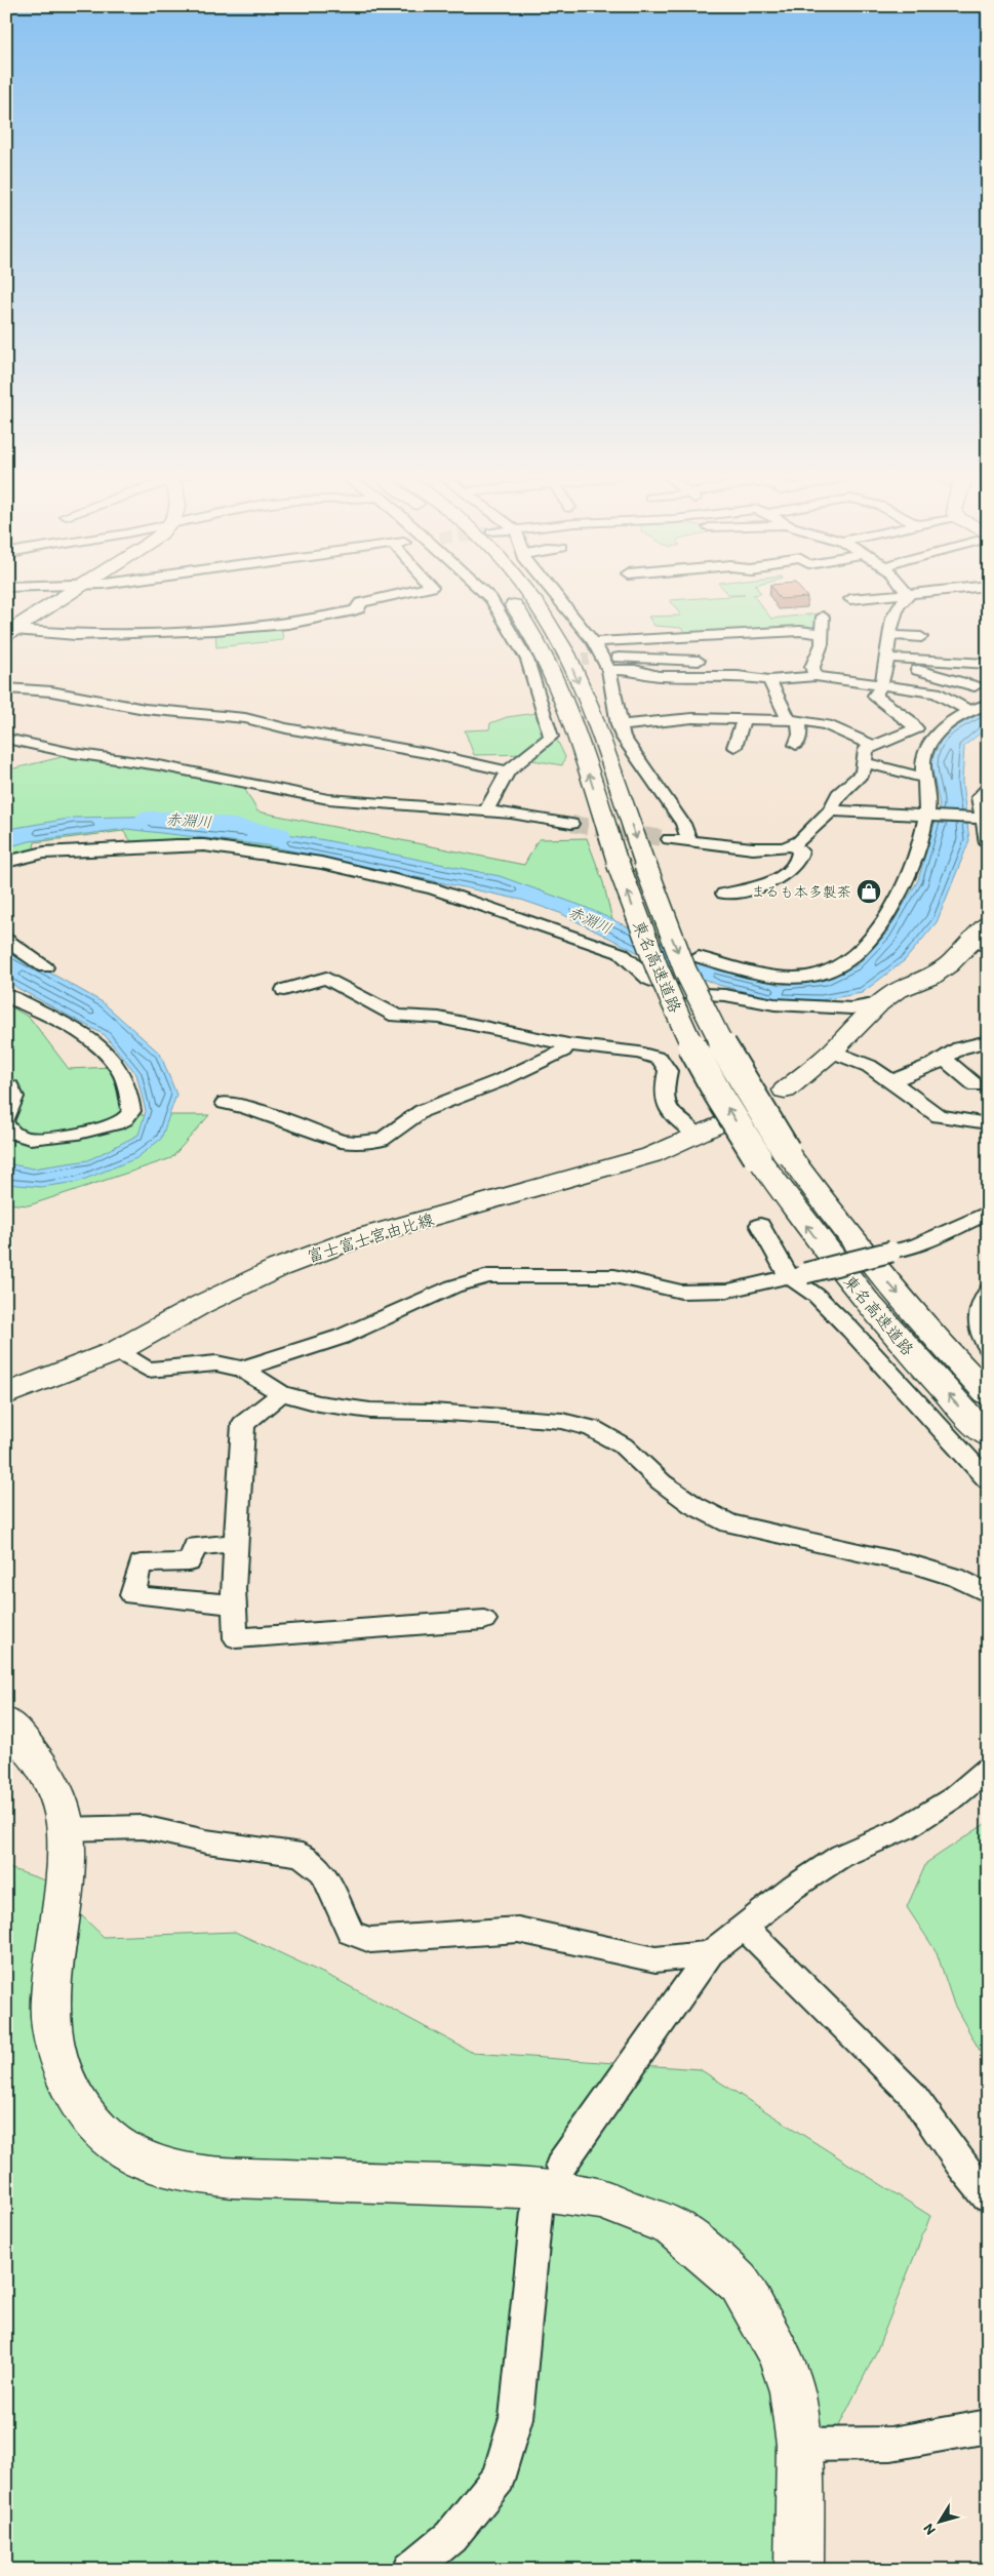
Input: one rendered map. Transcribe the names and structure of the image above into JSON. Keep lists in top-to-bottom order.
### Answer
{
  "streets": {
    "main road": ["東名高速道路", "富士富士宮由比線"]
  },
  "water": ["赤淵川"],
  "places": {
    "shop": ["まるも本多製茶"]
  },
  "north": "bottom left"
}
